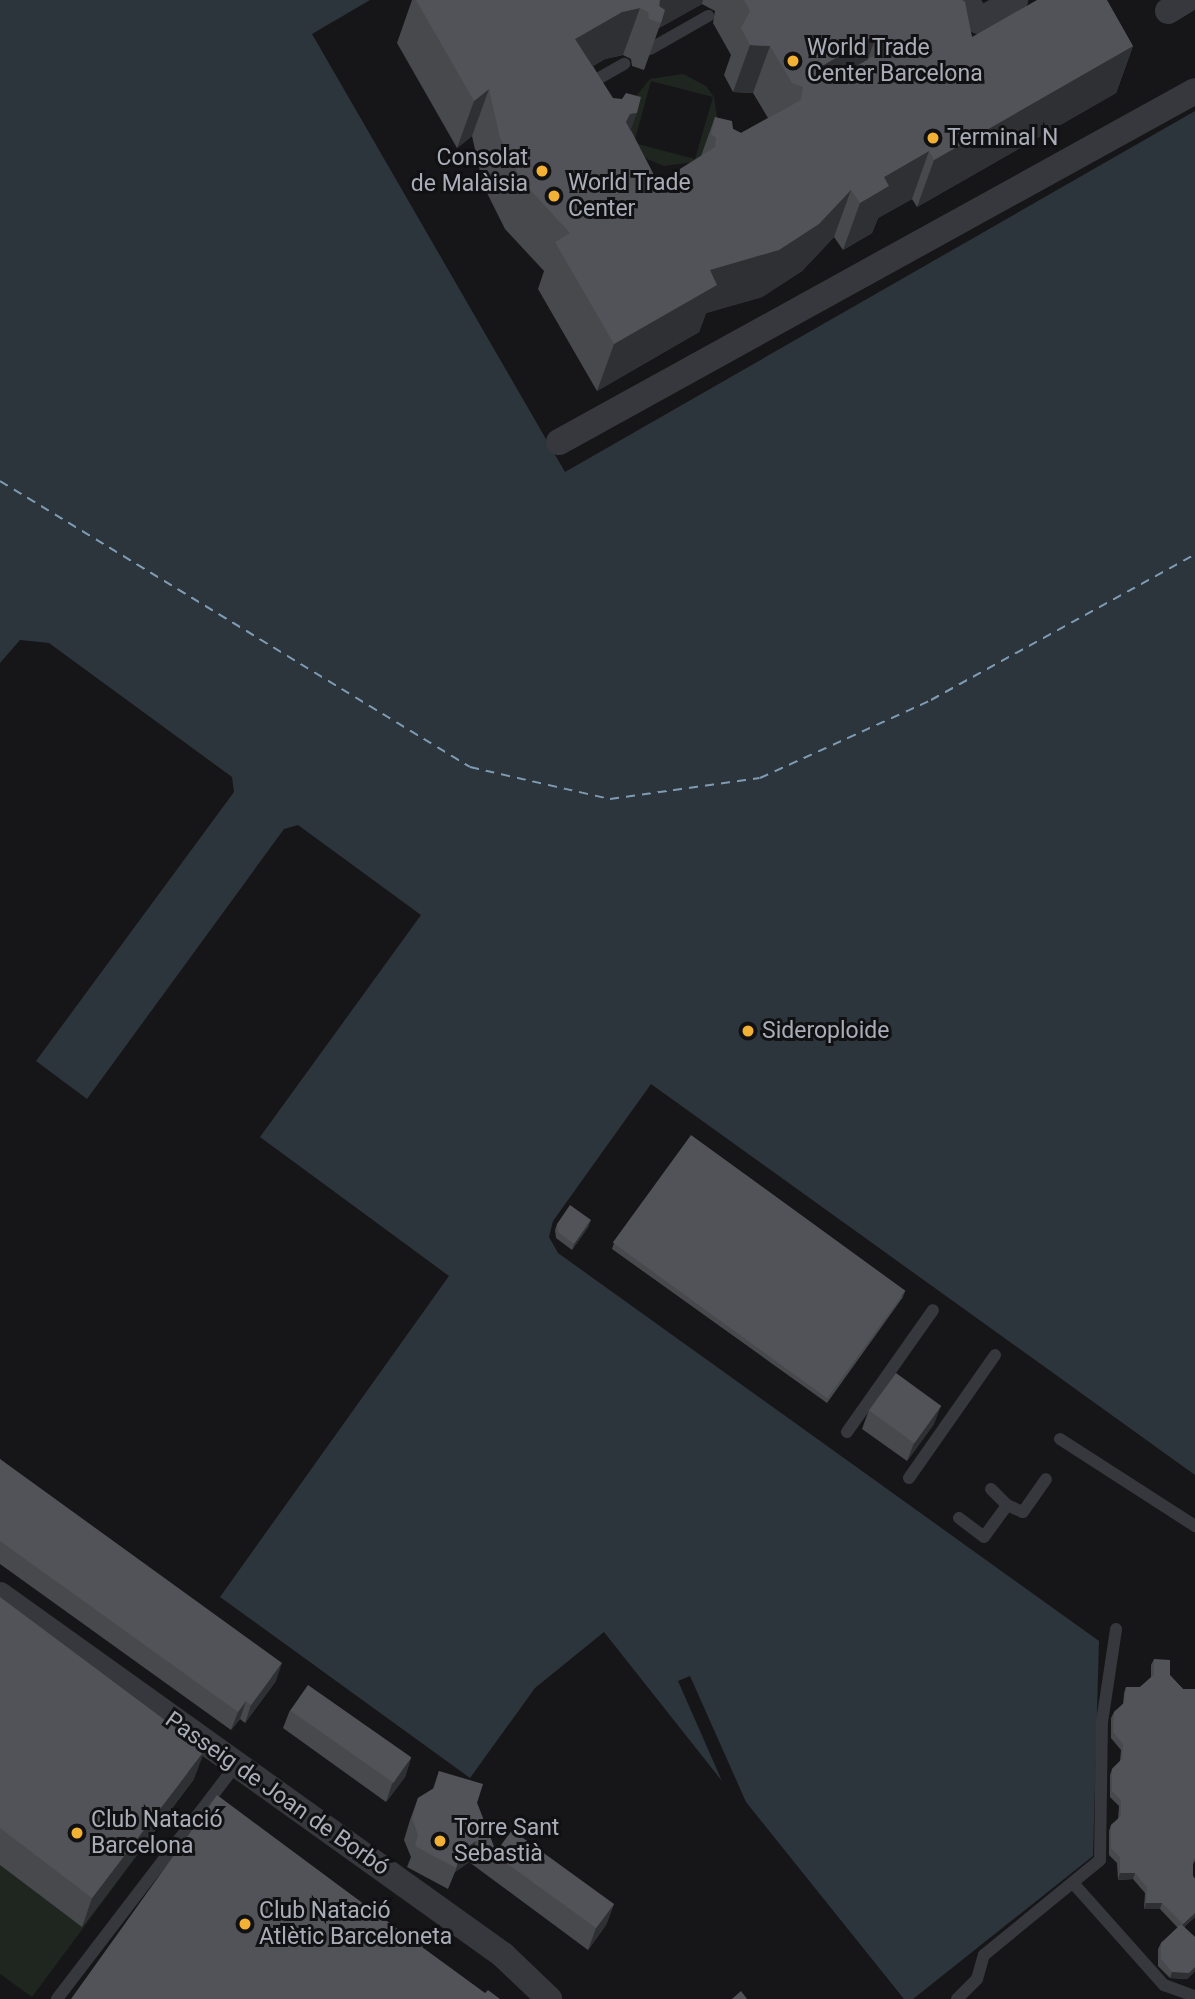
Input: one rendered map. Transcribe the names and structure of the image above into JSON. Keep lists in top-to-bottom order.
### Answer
{
  "streets": {
    "street": ["Passeig de Joan de Borbó"]
  },
  "places": [
    "World Trade Center Barcelona",
    "Terminal N",
    "Consolat de Malàisia",
    "World Trade Center",
    "Sideroploide",
    "Club Natació Barcelona",
    "Torre Sant Sebastià",
    "Club Natació Atlètic Barceloneta"
  ]
}
